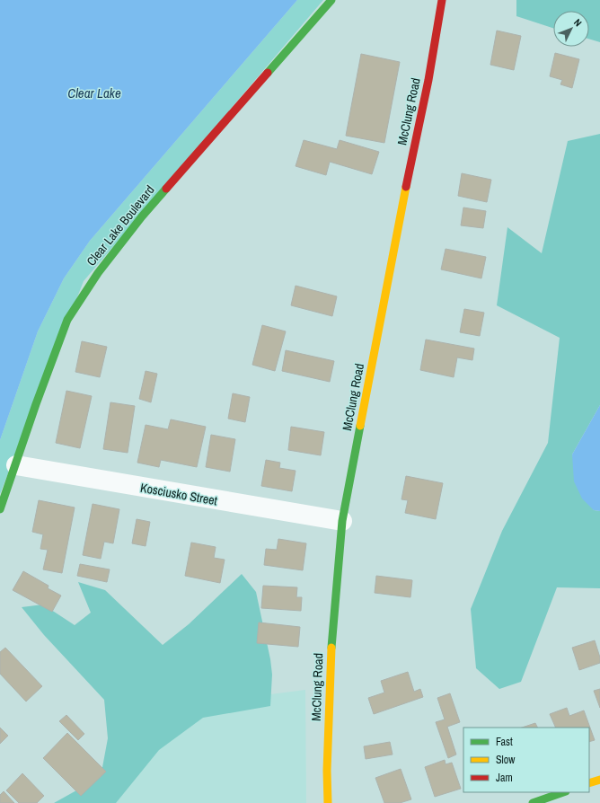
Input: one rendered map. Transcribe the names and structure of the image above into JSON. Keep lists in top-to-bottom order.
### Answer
{
  "streets": {
    "street": ["McClung Road", "Clear Lake Boulevard", "Kosciusko Street"]
  },
  "crossings": [
    ["McClung Road", "Kosciusko Street"],
    ["Clear Lake Boulevard", "Kosciusko Street"]
  ],
  "water": ["Clear Lake"],
  "legend": ["Fast", "Slow", "Jam"],
  "north": "top right"
}
